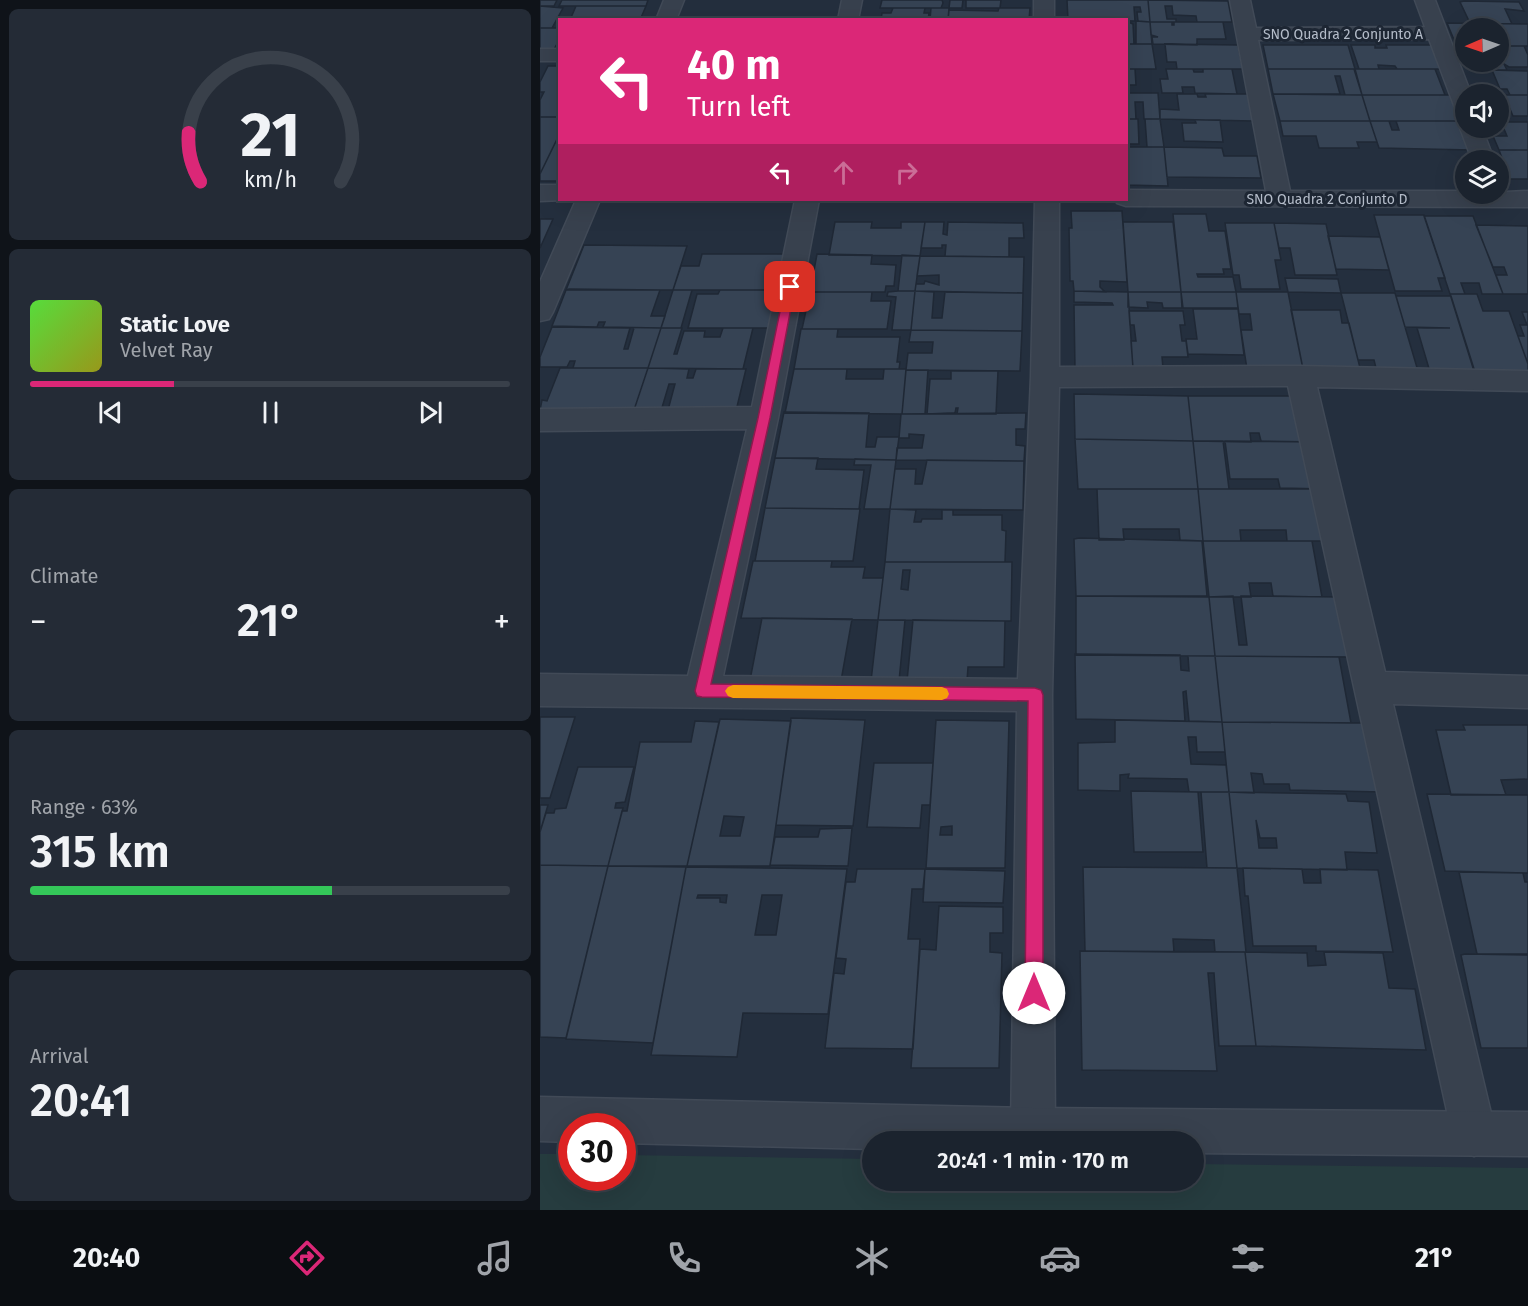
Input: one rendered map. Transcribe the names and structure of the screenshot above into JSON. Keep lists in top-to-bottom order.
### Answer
{
  "streets": {
    "street": ["SNO Quadra 2 Conjunto A", "SNO Quadra 2 Conjunto D"]
  },
  "crossings": [
    ["SNO Quadra 2 Conjunto A", "SNO Quadra 2 Conjunto D"]
  ],
  "north": "left",
  "page": {
    "turn": ["40 m", "Turn left"],
    "song": ["Static Love", "Velvet Ray"],
    "tile": [
      "Climate",
      ["Range · 63%", "315 km"],
      ["Arrival", "20:41"]
    ],
    "heat": ["−", "21°", "+"],
    "limit": "30",
    "trip": "20:41 · 1 min · 170 m",
    "tabs": ["20:40", "21°"],
    "gauge": ["21", "km/h"]
  }
}
